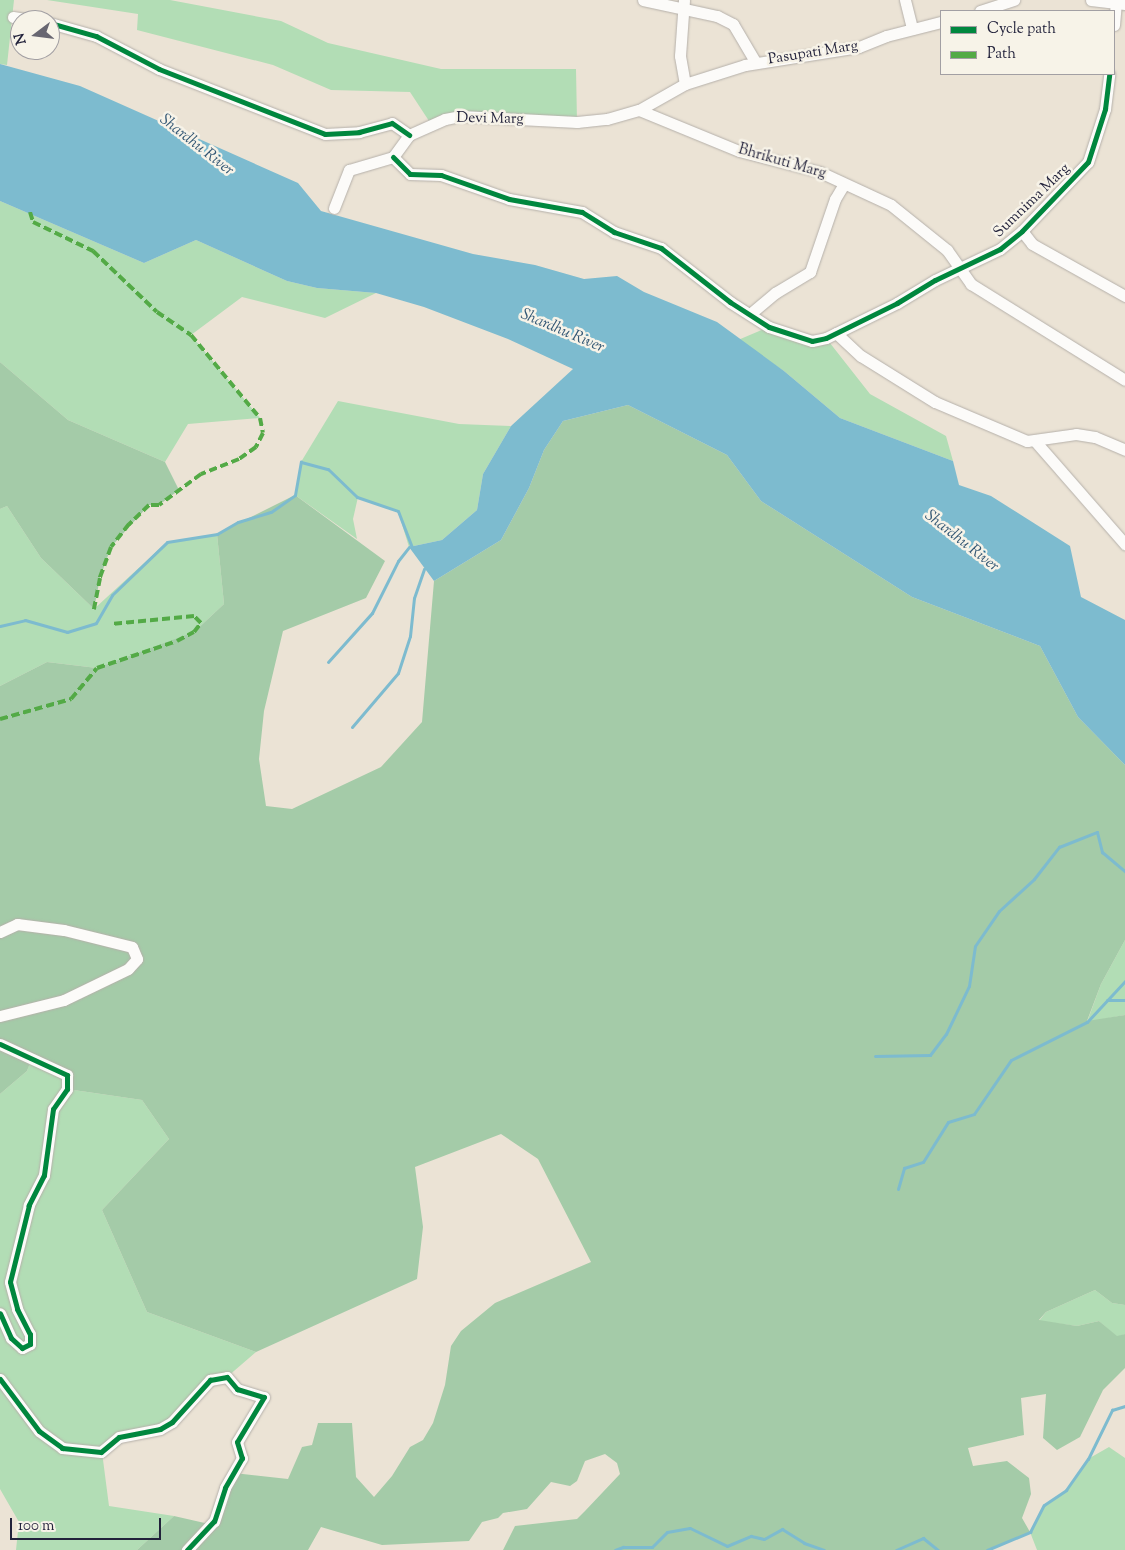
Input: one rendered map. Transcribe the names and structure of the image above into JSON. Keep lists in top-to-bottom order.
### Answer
{
  "streets": {
    "street": [
      "Pasupati Marg",
      "Devi Marg",
      "Bhrikuti Marg",
      "Sumnima Marg"
    ]
  },
  "crossings": [
    ["Pasupati Marg", "Devi Marg"],
    ["Pasupati Marg", "Bhrikuti Marg"],
    ["Devi Marg", "Bhrikuti Marg"],
    ["Bhrikuti Marg", "Sumnima Marg"]
  ],
  "water": ["Shardhu River"],
  "legend": ["Cycle path", "Path"],
  "scale_bar": "100 m",
  "north": "left"
}
